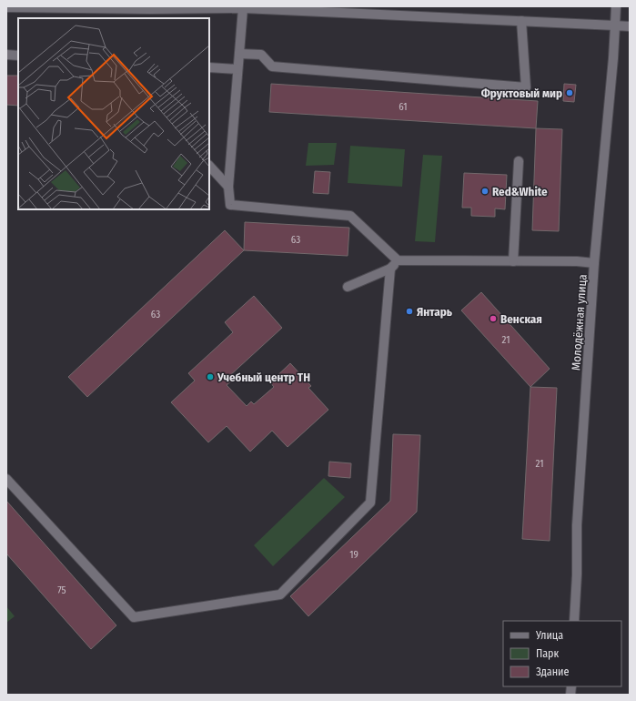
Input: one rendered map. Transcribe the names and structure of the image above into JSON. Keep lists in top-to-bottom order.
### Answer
{
  "streets": {
    "street": ["Молодёжная улица"]
  },
  "places": [
    "Фруктовый мир",
    "Red&White",
    "Янтарь",
    "Венская",
    "Учебный центр ТН"
  ],
  "house_numbers": [
    "61",
    "63",
    "63",
    "21",
    "21",
    "19",
    "75"
  ],
  "legend": ["Улица", "Парк", "Здание"]
}
